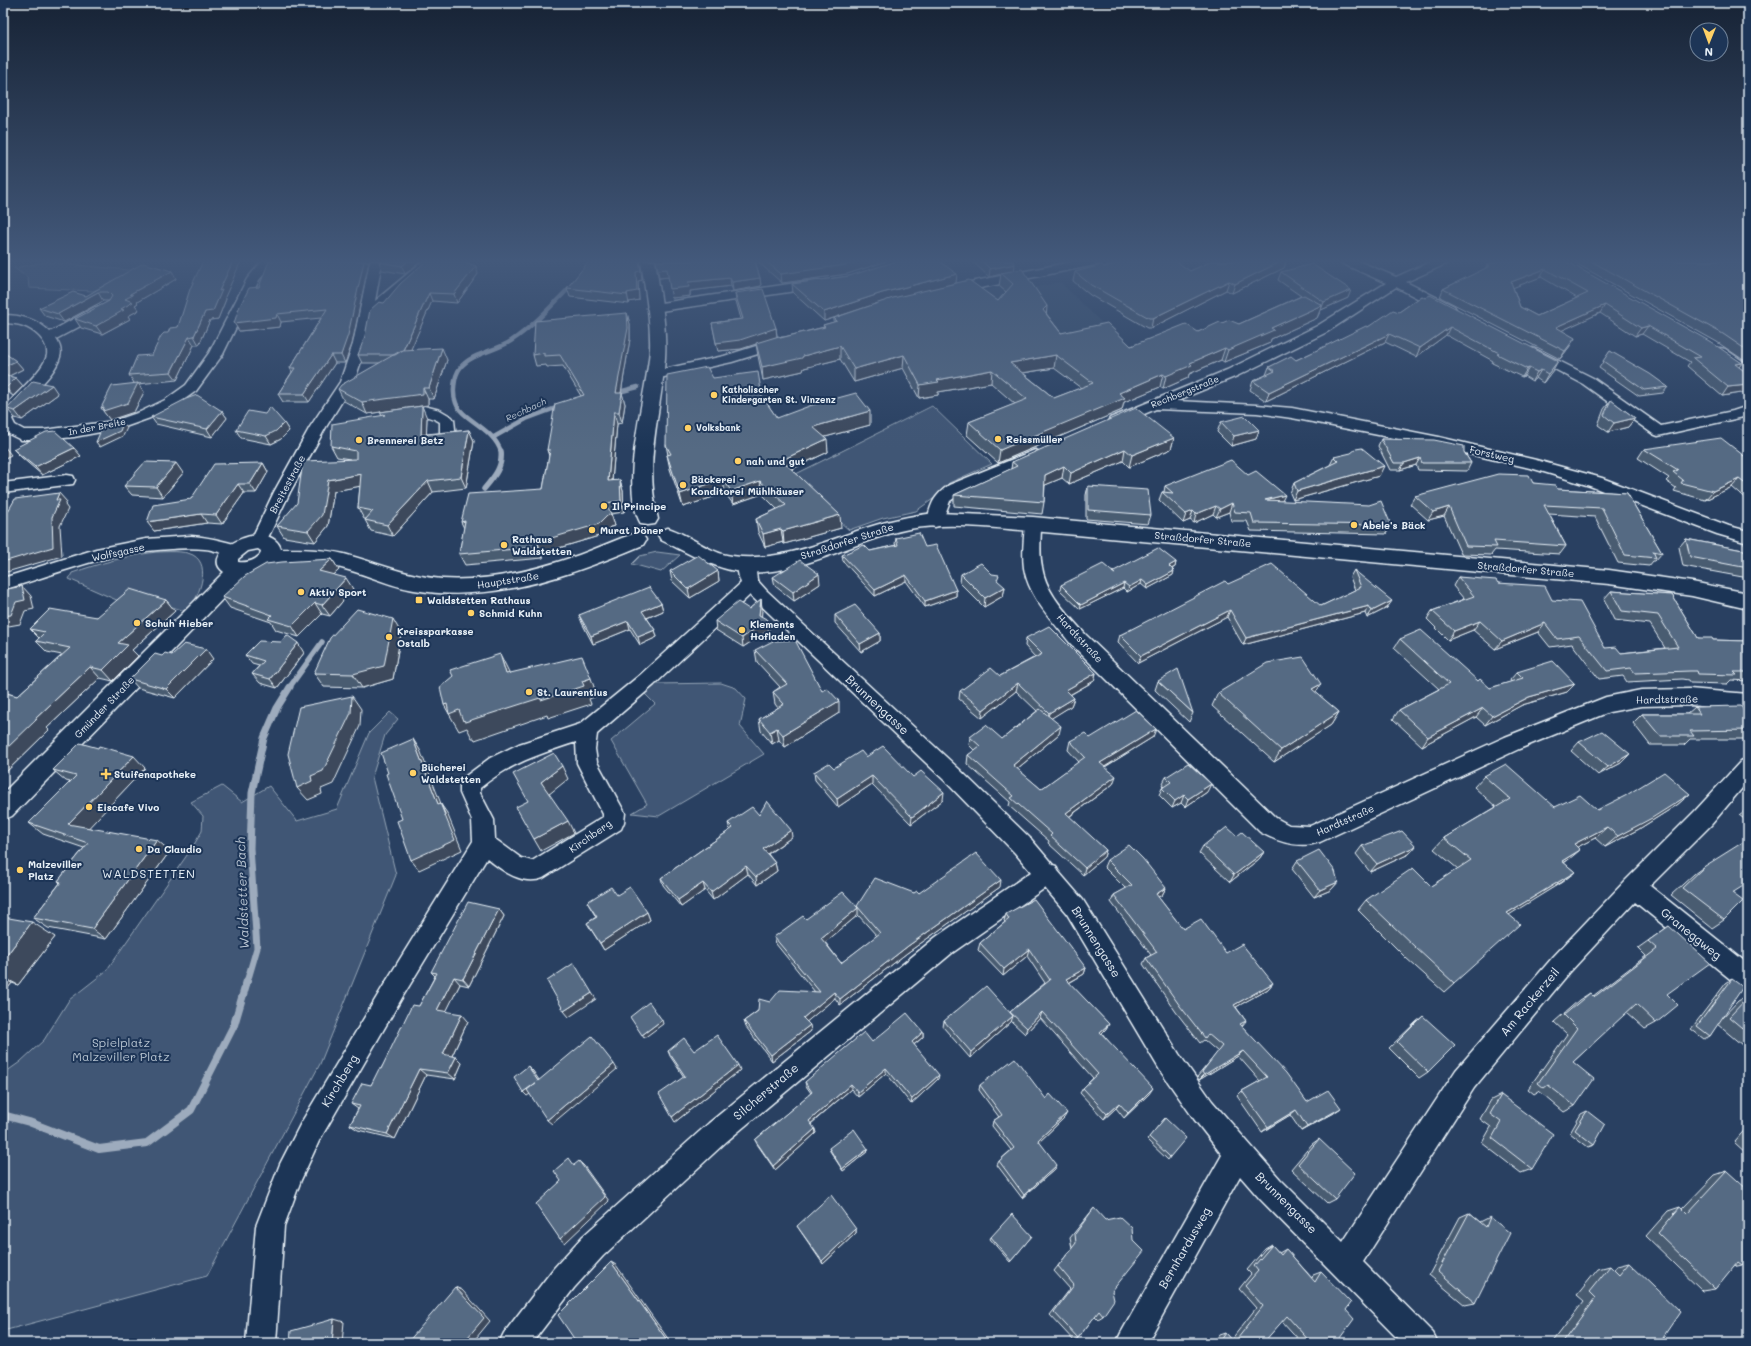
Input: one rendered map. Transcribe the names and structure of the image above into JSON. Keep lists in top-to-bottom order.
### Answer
{
  "streets": {
    "street": [
      "Rechbergstraße",
      "In der Breite",
      "Forstweg",
      "Breitestraße",
      "Straßdorfer Straße",
      "Wolfsgasse",
      "Hauptstraße",
      "Hardtstraße",
      "Brunnengasse",
      "Gmünder Straße",
      "Kirchberg",
      "Graneggweg",
      "Am Rackerzeil",
      "Silcherstraße",
      "Bernhardusweg"
    ]
  },
  "crossings": [
    ["Rechbergstraße", "Forstweg"],
    ["Breitestraße", "Wolfsgasse"],
    ["Breitestraße", "Hauptstraße"],
    ["Breitestraße", "Gmünder Straße"],
    ["Straßdorfer Straße", "Hauptstraße"],
    ["Straßdorfer Straße", "Hardtstraße"],
    ["Straßdorfer Straße", "Brunnengasse"],
    ["Wolfsgasse", "Hauptstraße"],
    ["Wolfsgasse", "Gmünder Straße"],
    ["Hauptstraße", "Gmünder Straße"],
    ["Brunnengasse", "Am Rackerzeil"],
    ["Brunnengasse", "Silcherstraße"],
    ["Brunnengasse", "Bernhardusweg"],
    ["Graneggweg", "Am Rackerzeil"]
  ],
  "districts": ["WALDSTETTEN"],
  "water": ["Rechbach", "Waldstetter Bach"],
  "parks": ["Spielplatz Malzeviller Platz"],
  "places": {
    "other": [
      "Katholischer Kindergarten St. Vinzenz",
      "Volksbank",
      "Reissmüller",
      "Brennerei Betz",
      "nah und gut",
      "Bäckerei - Konditorei Mühlhäuser",
      "Il Principe",
      "Abele's Bäck",
      "Murat Döner",
      "Rathaus Waldstetten",
      "Aktiv Sport",
      "Schmid Kuhn",
      "Schuh Hieber",
      "Klements Hofladen",
      "Kreissparkasse Ostalb",
      "St. Laurentius",
      "Bücherei Waldstetten",
      "Eiscafe Vivo",
      "Da Claudio",
      "Malzeviller Platz"
    ],
    "transit": ["Waldstetten Rathaus"],
    "health": ["Stuifenapotheke"]
  },
  "north": "bottom"
}
